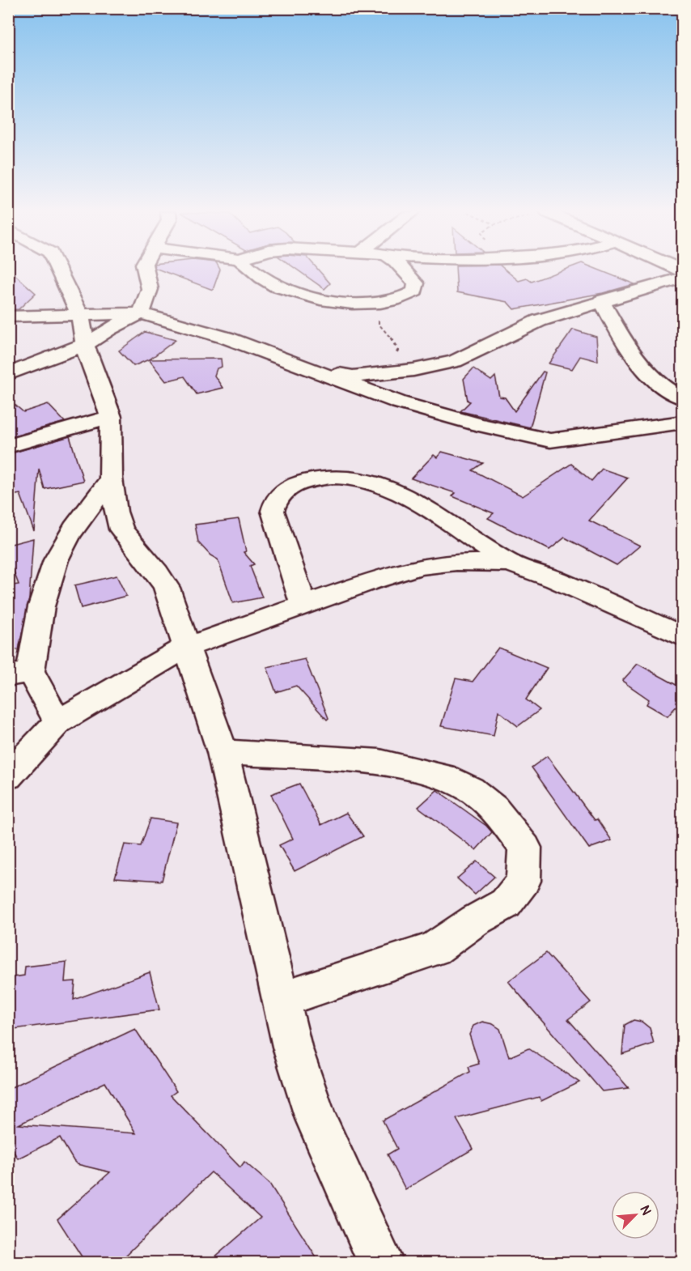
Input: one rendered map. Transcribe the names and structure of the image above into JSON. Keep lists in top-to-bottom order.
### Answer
{
  "north": "top right"
}
